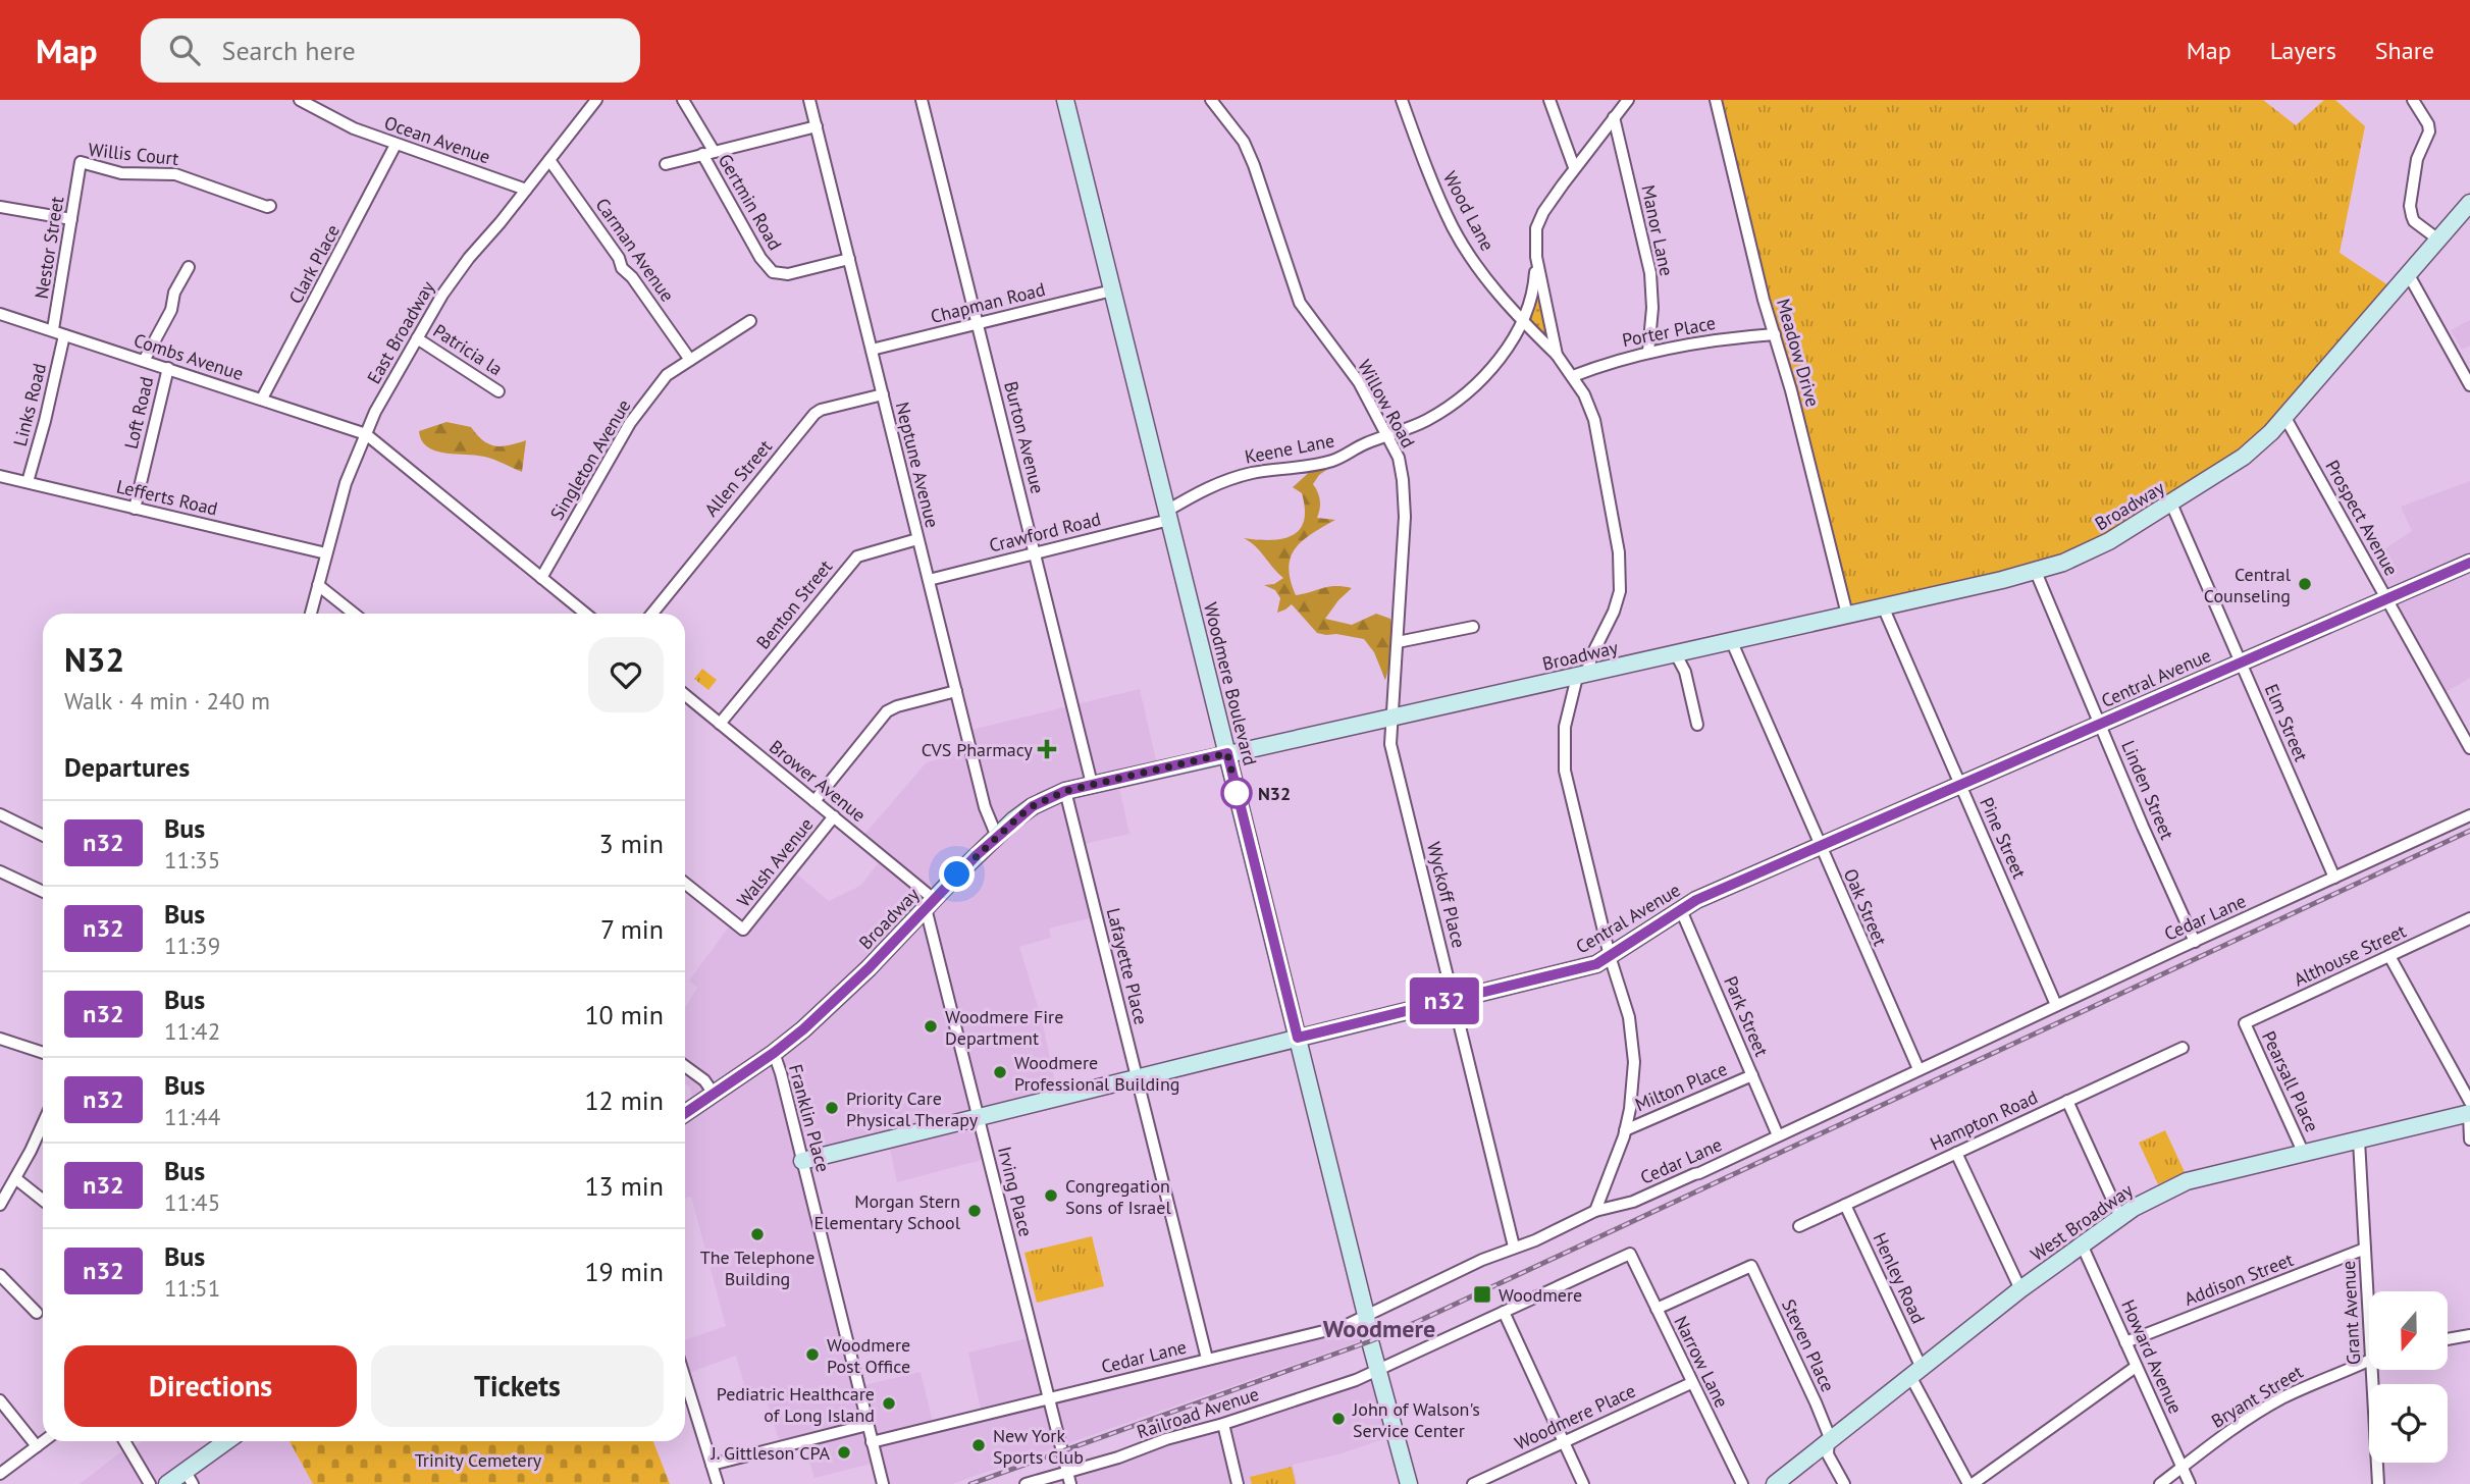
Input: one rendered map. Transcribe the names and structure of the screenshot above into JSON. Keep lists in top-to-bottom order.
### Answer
{
  "streets": {
    "street": [
      "Ocean Avenue",
      "Willis Court",
      "Gertmin Road",
      "Wood Lane",
      "Manor Lane",
      "Nestor Street",
      "Carman Avenue",
      "Clark Place",
      "Chapman Road",
      "Porter Place",
      "East Broadway",
      "Patricia la",
      "Meadow Drive",
      "Combs Avenue",
      "Willow Road",
      "Links Road",
      "Loft Road",
      "Burton Avenue",
      "Keene Lane",
      "Singleton Avenue",
      "Neptune Avenue",
      "Allen Street",
      "Lefferts Road",
      "Broadway",
      "Prospect Avenue",
      "Crawford Road",
      "Benton Street",
      "Central Avenue",
      "Woodmere Boulevard",
      "Elm Street",
      "Brower Avenue",
      "Linden Street",
      "Pine Street",
      "Walsh Avenue",
      "Wyckoff Place",
      "Oak Street",
      "Cedar Lane",
      "Althouse Street",
      "Lafayette Place",
      "Park Street",
      "Pearsall Place",
      "Milton Place",
      "Franklin Place",
      "Hampton Road",
      "Irving Place",
      "West Broadway",
      "Henley Road",
      "Addison Street",
      "Grant Avenue",
      "Steven Place",
      "Howard Avenue",
      "Narrow Lane",
      "Bryant Street",
      "Railroad Avenue",
      "Woodmere Place"
    ]
  },
  "crossings": [
    ["Ocean Avenue", "Clark Place"],
    ["Ocean Avenue", "East Broadway"],
    ["Willis Court", "Nestor Street"],
    ["Gertmin Road", "Neptune Avenue"],
    ["Wood Lane", "Porter Place"],
    ["Wood Lane", "Keene Lane"],
    ["Wood Lane", "Broadway"],
    ["Wood Lane", "Central Avenue"],
    ["Wood Lane", "Cedar Lane"],
    ["Wood Lane", "Milton Place"],
    ["Manor Lane", "Porter Place"],
    ["Nestor Street", "Combs Avenue"],
    ["Carman Avenue", "East Broadway"],
    ["Carman Avenue", "Singleton Avenue"],
    ["Clark Place", "Combs Avenue"],
    ["Chapman Road", "Burton Avenue"],
    ["Chapman Road", "Neptune Avenue"],
    ["Chapman Road", "Woodmere Boulevard"],
    ["Porter Place", "Meadow Drive"],
    ["East Broadway", "Patricia la"],
    ["East Broadway", "Combs Avenue"],
    ["East Broadway", "Lefferts Road"],
    ["Meadow Drive", "Broadway"],
    ["Combs Avenue", "Links Road"],
    ["Combs Avenue", "Loft Road"],
    ["Willow Road", "Keene Lane"],
    ["Willow Road", "Broadway"],
    ["Willow Road", "Wyckoff Place"],
    ["Links Road", "Lefferts Road"],
    ["Loft Road", "Lefferts Road"],
    ["Burton Avenue", "Broadway"],
    ["Burton Avenue", "Crawford Road"],
    ["Keene Lane", "Crawford Road"],
    ["Keene Lane", "Woodmere Boulevard"],
    ["Neptune Avenue", "Allen Street"],
    ["Neptune Avenue", "Broadway"],
    ["Neptune Avenue", "Crawford Road"],
    ["Neptune Avenue", "Benton Street"],
    ["Broadway", "Prospect Avenue"],
    ["Broadway", "Woodmere Boulevard"],
    ["Broadway", "Elm Street"],
    ["Broadway", "Brower Avenue"],
    ["Broadway", "Linden Street"],
    ["Broadway", "Pine Street"],
    ["Broadway", "Wyckoff Place"],
    ["Broadway", "Oak Street"],
    ["Broadway", "Lafayette Place"],
    ["Broadway", "Franklin Place"],
    ["Broadway", "Irving Place"],
    ["Prospect Avenue", "Central Avenue"],
    ["Crawford Road", "Woodmere Boulevard"],
    ["Benton Street", "Brower Avenue"],
    ["Central Avenue", "Woodmere Boulevard"],
    ["Central Avenue", "Elm Street"],
    ["Central Avenue", "Linden Street"],
    ["Central Avenue", "Pine Street"],
    ["Central Avenue", "Wyckoff Place"],
    ["Central Avenue", "Oak Street"],
    ["Central Avenue", "Lafayette Place"],
    ["Central Avenue", "Park Street"],
    ["Central Avenue", "Franklin Place"],
    ["Central Avenue", "Irving Place"],
    ["Woodmere Boulevard", "Cedar Lane"],
    ["Woodmere Boulevard", "Railroad Avenue"],
    ["Elm Street", "Cedar Lane"],
    ["Brower Avenue", "Walsh Avenue"],
    ["Brower Avenue", "Irving Place"],
    ["Linden Street", "Cedar Lane"],
    ["Pine Street", "Cedar Lane"],
    ["Wyckoff Place", "Cedar Lane"],
    ["Oak Street", "Cedar Lane"],
    ["Cedar Lane", "Lafayette Place"],
    ["Cedar Lane", "Park Street"],
    ["Cedar Lane", "Franklin Place"],
    ["Cedar Lane", "Irving Place"],
    ["Althouse Street", "Pearsall Place"],
    ["Park Street", "Milton Place"],
    ["Pearsall Place", "West Broadway"],
    ["Hampton Road", "Henley Road"],
    ["Irving Place", "Railroad Avenue"],
    ["West Broadway", "Henley Road"],
    ["West Broadway", "Grant Avenue"],
    ["West Broadway", "Steven Place"],
    ["West Broadway", "Howard Avenue"],
    ["Addison Street", "Grant Avenue"],
    ["Addison Street", "Howard Avenue"],
    ["Steven Place", "Narrow Lane"],
    ["Howard Avenue", "Bryant Street"],
    ["Narrow Lane", "Railroad Avenue"],
    ["Narrow Lane", "Woodmere Place"]
  ],
  "districts": ["Woodmere"],
  "parks": ["Trinity Cemetery"],
  "places": {
    "other": [
      "Central Counseling",
      "N32",
      "Woodmere Fire Department",
      "Woodmere Professional Building",
      "Priority Care Physical Therapy",
      "Congregation Sons of Israel",
      "Morgan Stern Elementary School",
      "The Telephone Building",
      "Woodmere Post Office",
      "Pediatric Healthcare of Long Island",
      "John of Walson's Service Center",
      "New York Sports Club",
      "J. Gittleson CPA"
    ],
    "health": ["CVS Pharmacy"],
    "transit": ["Woodmere"]
  },
  "lines": ["bus line n32"],
  "north": "bottom",
  "page": {
    "header": "Map",
    "search": "Search here",
    "nav": ["Map", "Layers", "Share"],
    "on_map": "n32",
    "heading": [
      ["N32", "Walk · 4 min · 240 m"],
      "Departures"
    ],
    "list": [
      {
        "mark": "n32",
        "name": "Bus",
        "note": "11:35",
        "value": "3 min"
      },
      {
        "mark": "n32",
        "name": "Bus",
        "note": "11:39",
        "value": "7 min"
      },
      {
        "mark": "n32",
        "name": "Bus",
        "note": "11:42",
        "value": "10 min"
      },
      {
        "mark": "n32",
        "name": "Bus",
        "note": "11:44",
        "value": "12 min"
      },
      {
        "mark": "n32",
        "name": "Bus",
        "note": "11:45",
        "value": "13 min"
      },
      {
        "mark": "n32",
        "name": "Bus",
        "note": "11:51",
        "value": "19 min"
      }
    ],
    "buttons": ["Directions", "Tickets"]
  }
}
